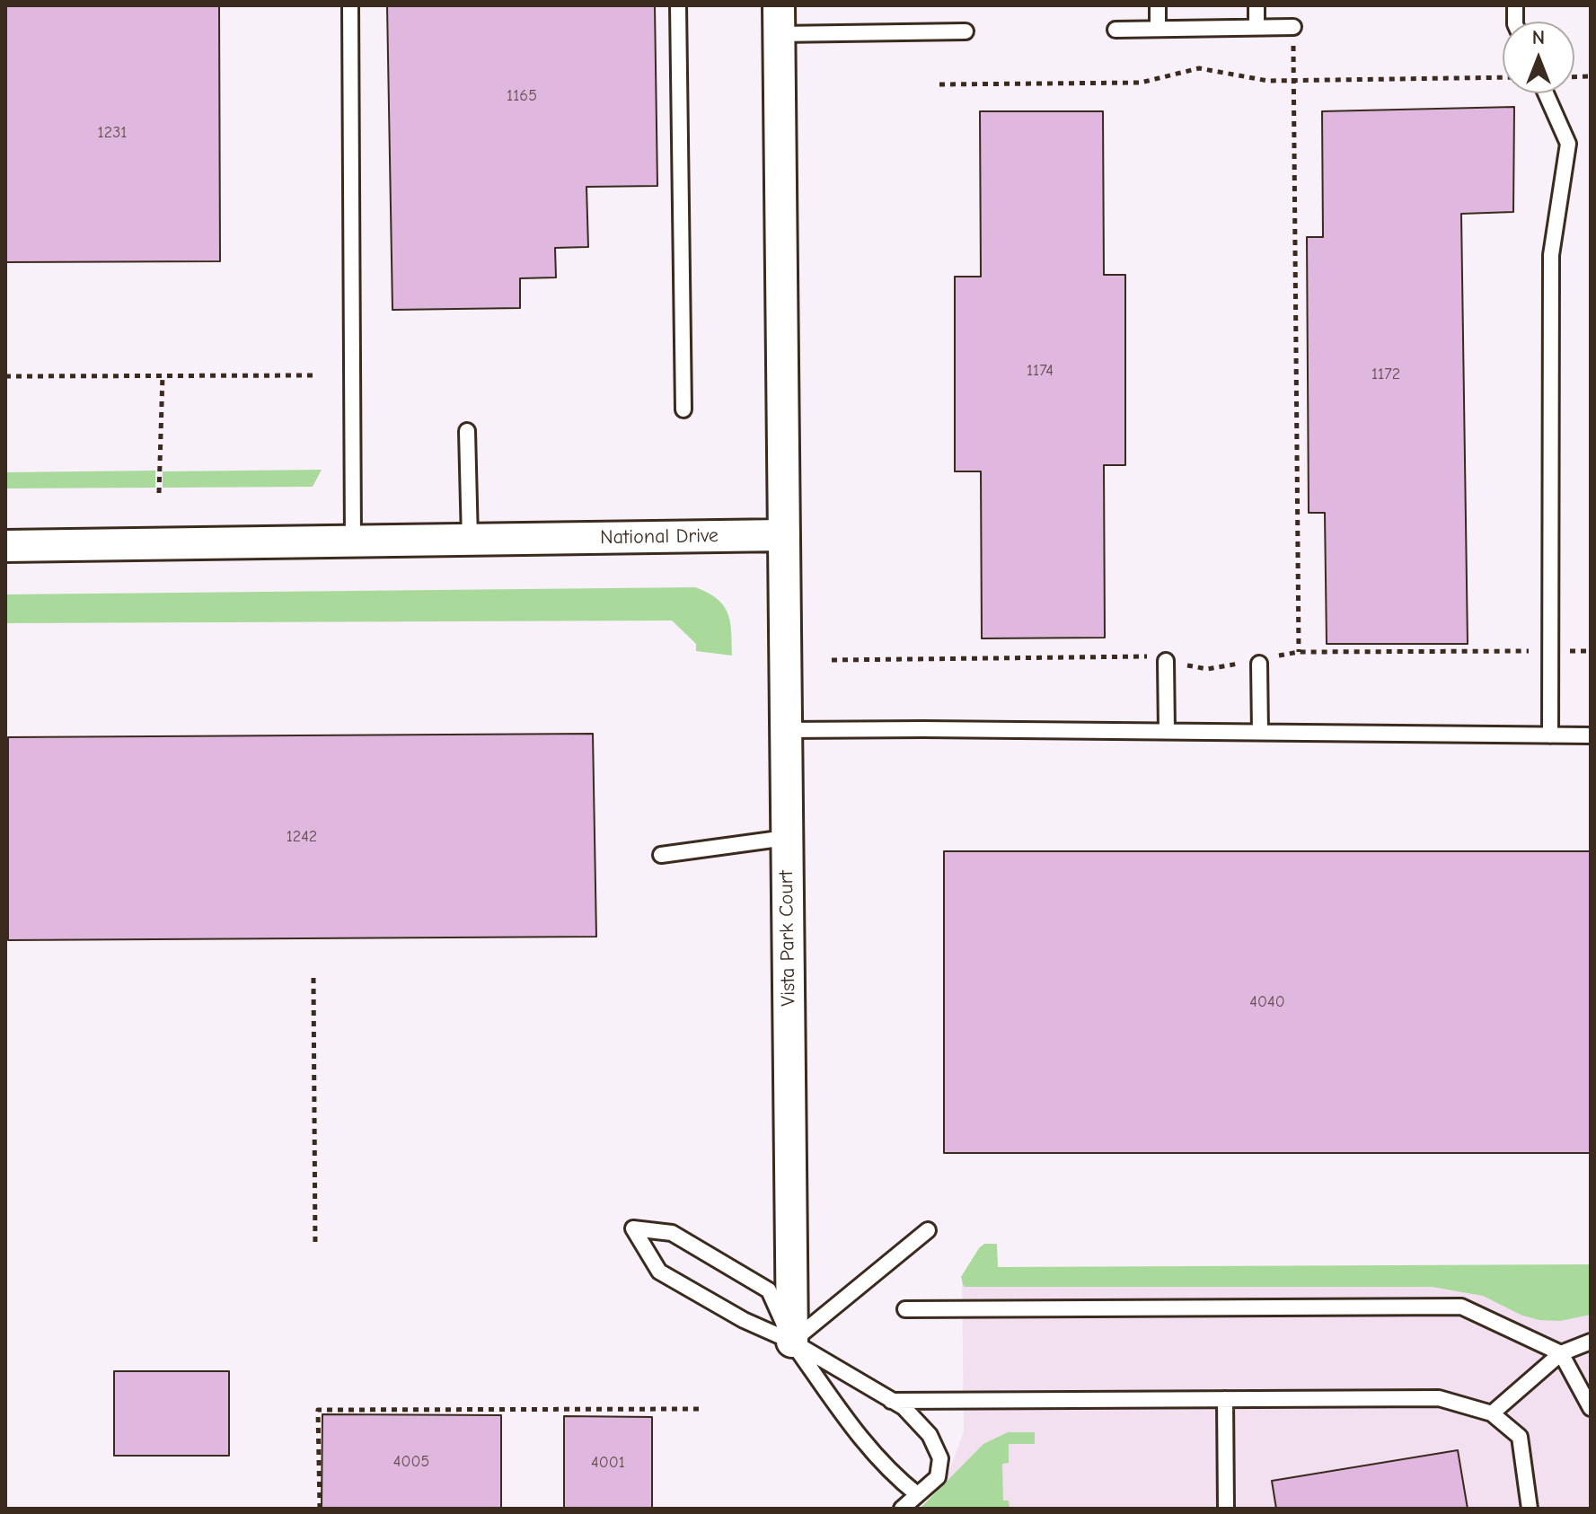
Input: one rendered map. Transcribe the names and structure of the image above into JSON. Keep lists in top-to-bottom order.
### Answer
{
  "streets": {
    "street": ["National Drive", "Vista Park Court"]
  },
  "crossings": [
    ["National Drive", "Vista Park Court"]
  ],
  "house_numbers": [
    "1165",
    "1231",
    "1174",
    "1172",
    "1242",
    "4040",
    "4005",
    "4001"
  ],
  "north": "top"
}
